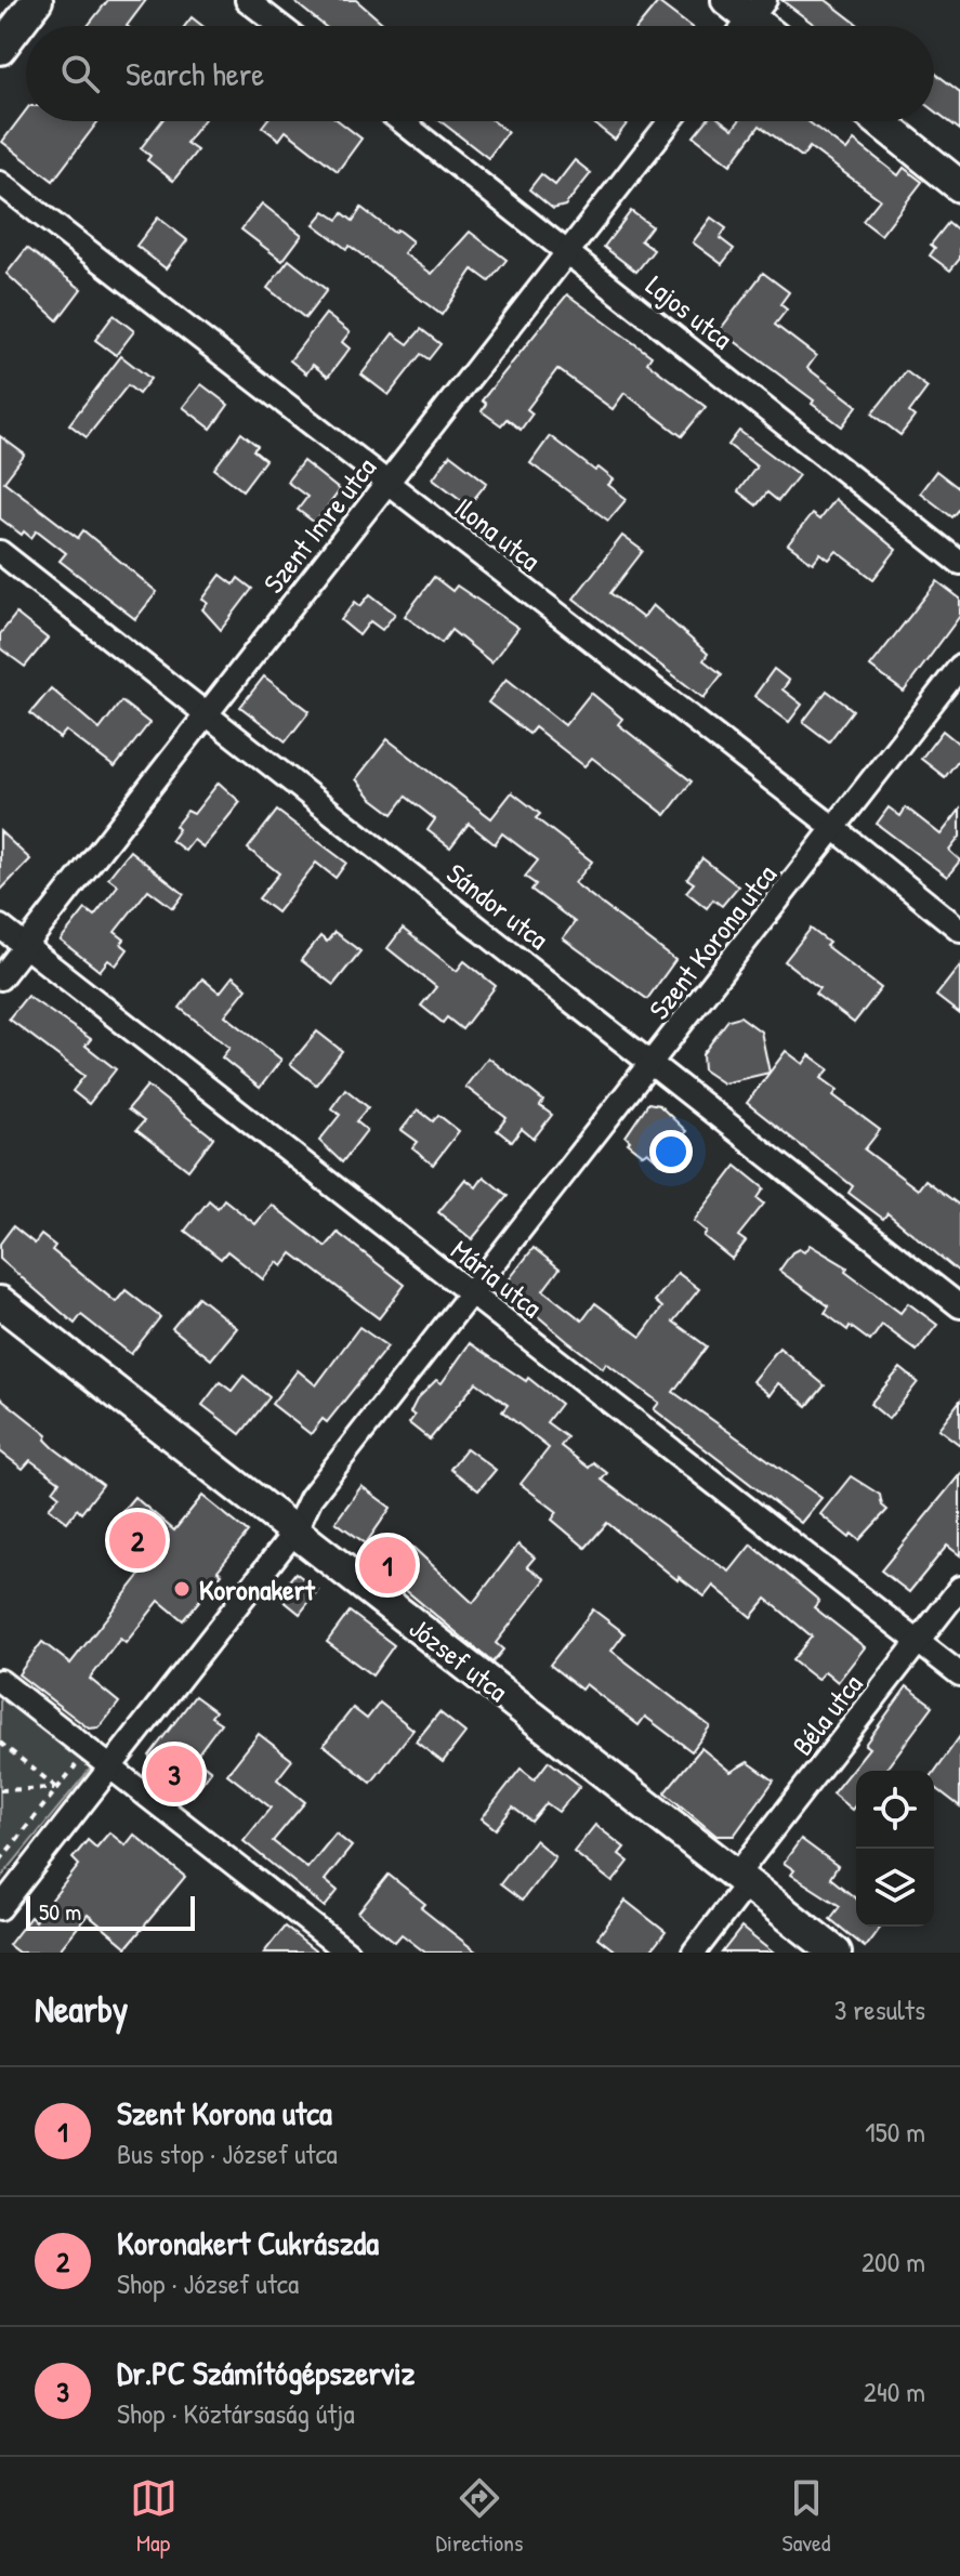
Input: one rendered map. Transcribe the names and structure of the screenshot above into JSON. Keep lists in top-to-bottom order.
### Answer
{
  "streets": {
    "street": [
      "Lajos utca",
      "Szent Imre utca",
      "Ilona utca",
      "Sándor utca",
      "Szent Korona utca",
      "Mária utca",
      "József utca",
      "Béla utca"
    ]
  },
  "crossings": [
    ["Lajos utca", "Szent Imre utca"],
    ["Szent Imre utca", "Ilona utca"],
    ["Szent Imre utca", "Sándor utca"],
    ["Szent Imre utca", "Mária utca"],
    ["Ilona utca", "Szent Korona utca"],
    ["Sándor utca", "Szent Korona utca"],
    ["Szent Korona utca", "Mária utca"],
    ["Szent Korona utca", "József utca"],
    ["Mária utca", "Béla utca"],
    ["József utca", "Béla utca"]
  ],
  "places": ["Koronakert"],
  "scale_bar": "50 m",
  "page": {
    "search": "Search here",
    "pins": ["2", "1", "3"],
    "scale": "50 m",
    "heading": ["Nearby", "3 results"],
    "list": [
      {
        "mark": "1",
        "name": "Szent Korona utca",
        "note": "Bus stop · József utca",
        "value": "150 m"
      },
      {
        "mark": "2",
        "name": "Koronakert Cukrászda",
        "note": "Shop · József utca",
        "value": "200 m"
      },
      {
        "mark": "3",
        "name": "Dr.PC Számítógépszerviz",
        "note": "Shop · Köztársaság útja",
        "value": "240 m"
      }
    ],
    "nav": ["Map", "Directions", "Saved"]
  }
}
